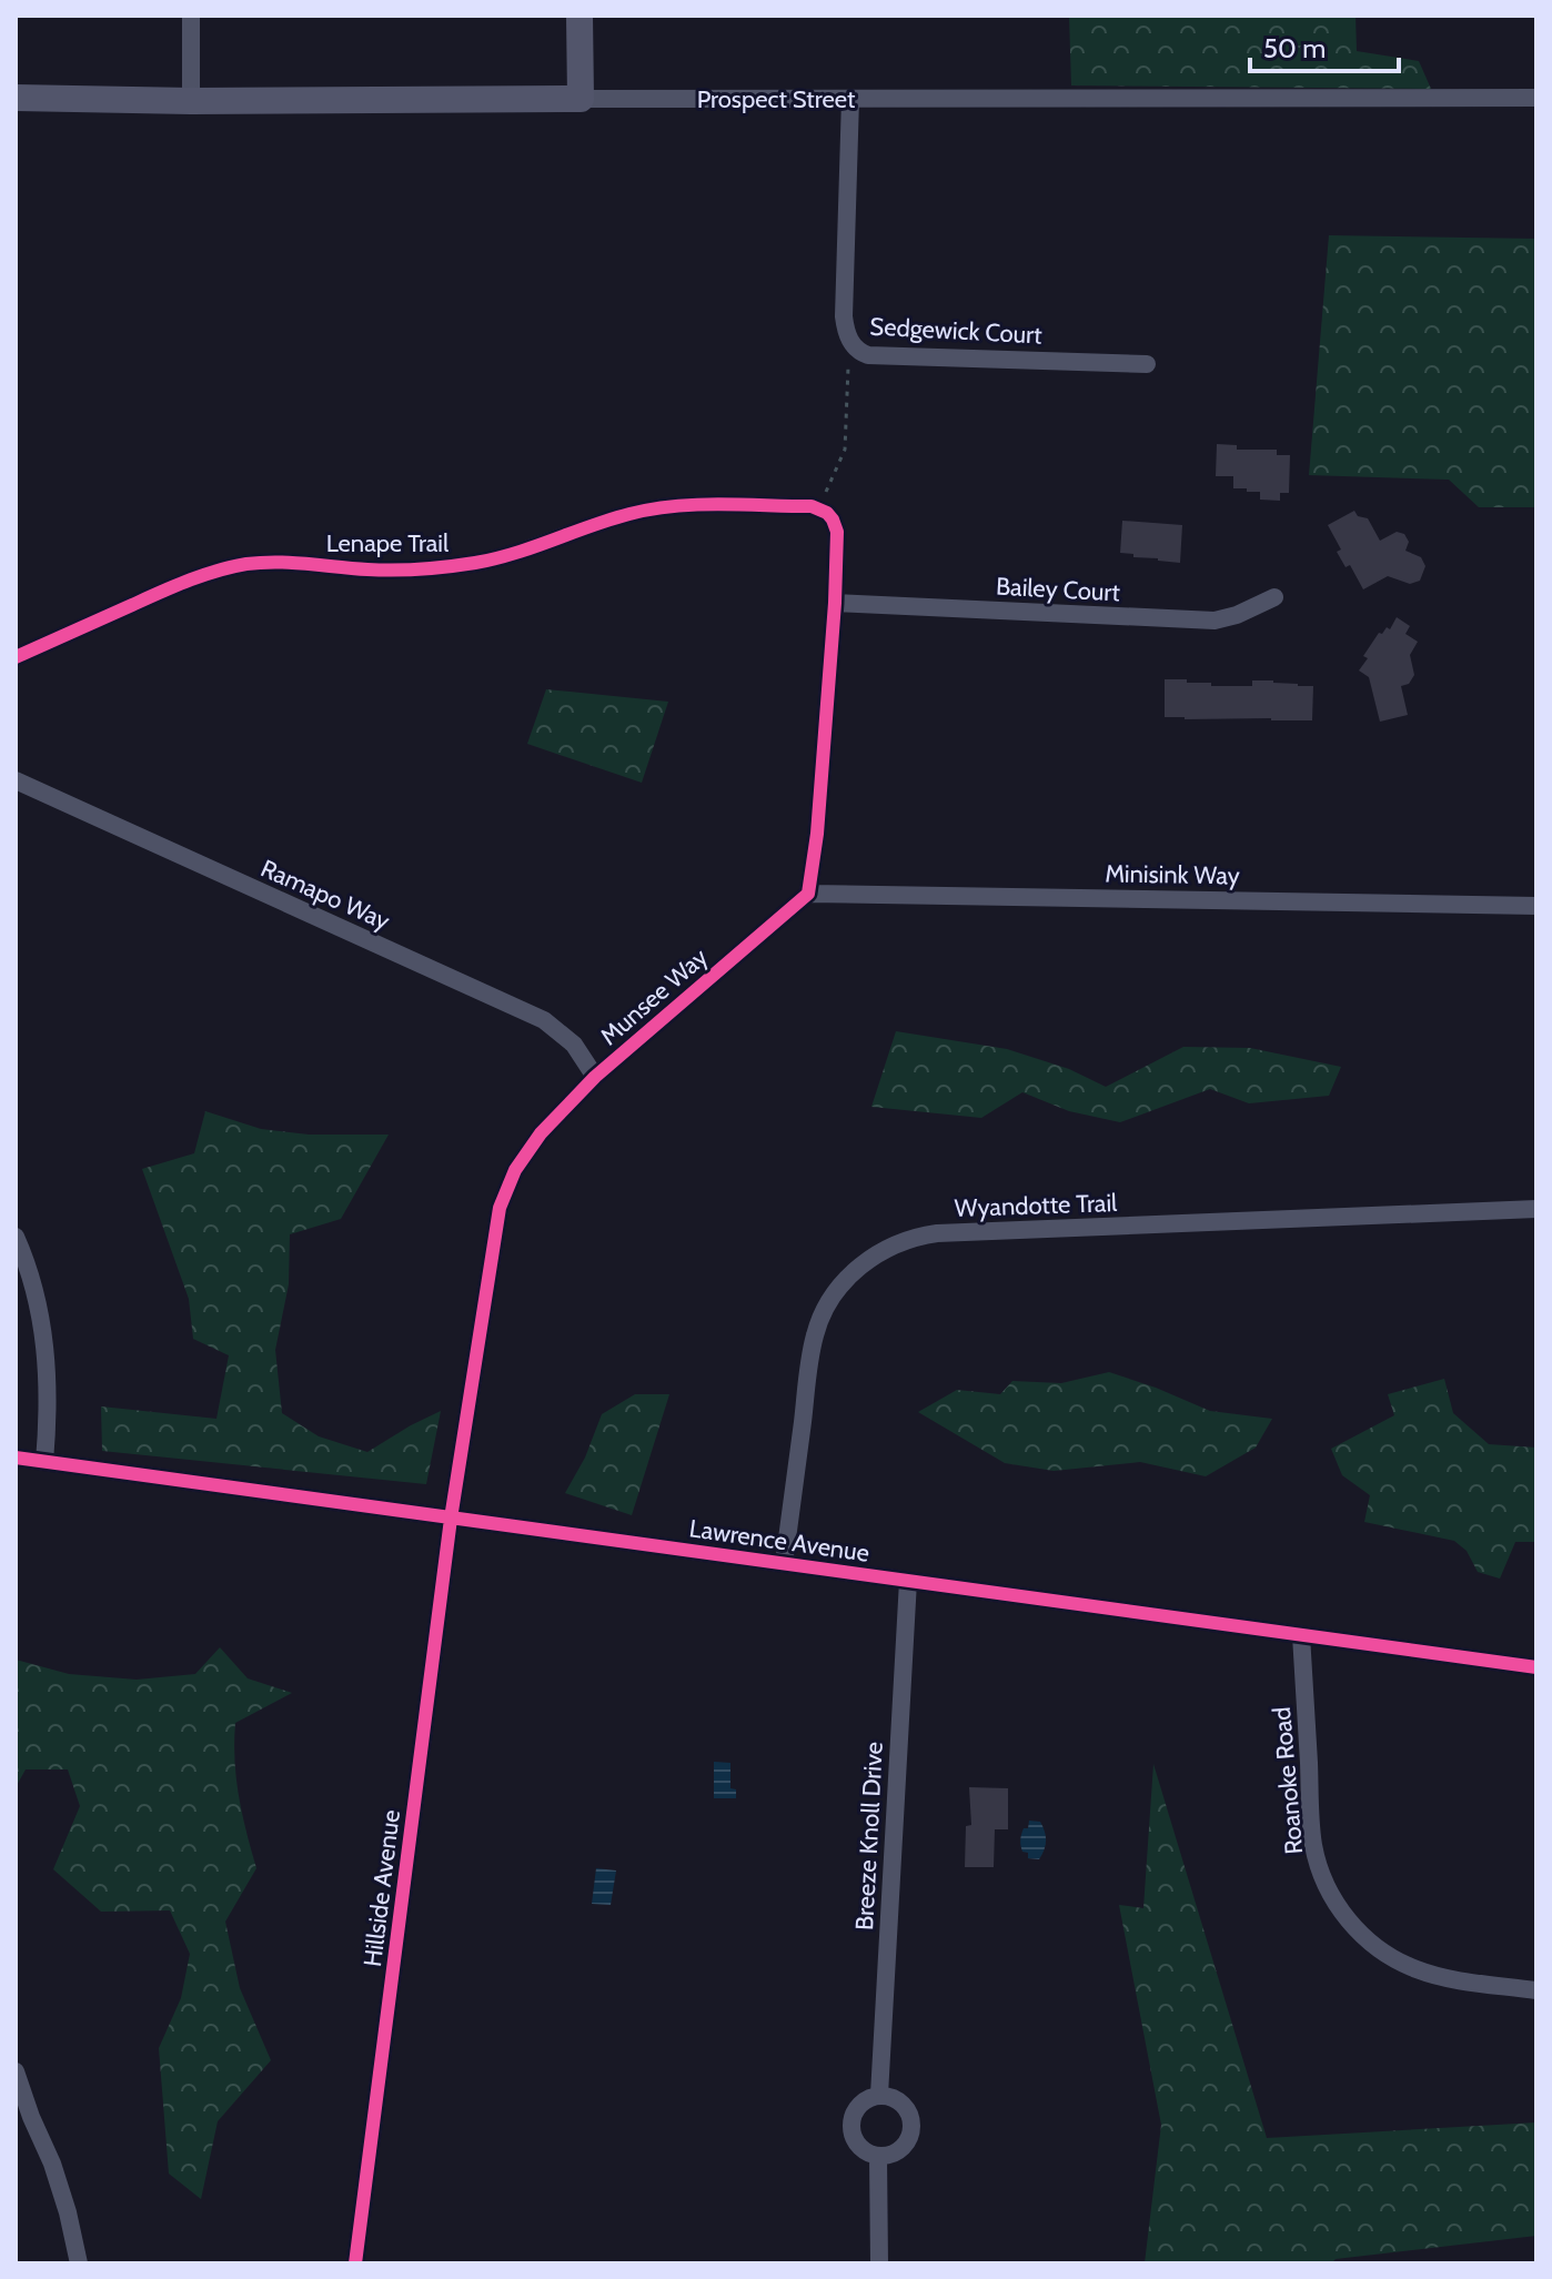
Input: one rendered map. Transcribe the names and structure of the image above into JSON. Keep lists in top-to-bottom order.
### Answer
{
  "streets": {
    "street": [
      "Prospect Street",
      "Sedgewick Court",
      "Lenape Trail",
      "Bailey Court",
      "Minisink Way",
      "Ramapo Way",
      "Munsee Way",
      "Wyandotte Trail",
      "Lawrence Avenue",
      "Roanoke Road",
      "Breeze Knoll Drive",
      "Hillside Avenue"
    ]
  },
  "crossings": [
    ["Prospect Street", "Sedgewick Court"],
    ["Minisink Way", "Munsee Way"],
    ["Ramapo Way", "Munsee Way"],
    ["Munsee Way", "Lawrence Avenue"],
    ["Munsee Way", "Hillside Avenue"],
    ["Wyandotte Trail", "Lawrence Avenue"],
    ["Lawrence Avenue", "Roanoke Road"],
    ["Lawrence Avenue", "Breeze Knoll Drive"],
    ["Lawrence Avenue", "Hillside Avenue"]
  ],
  "scale_bar": "50 m"
}
